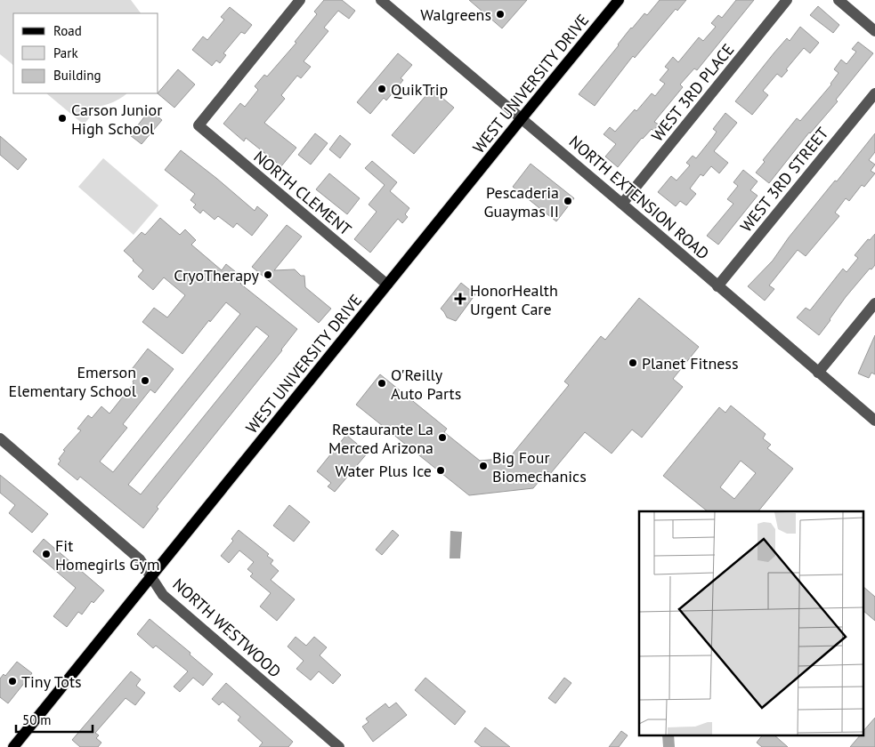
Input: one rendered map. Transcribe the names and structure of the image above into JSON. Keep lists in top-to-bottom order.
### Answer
{
  "streets": {
    "main road": ["WEST UNIVERSITY DRIVE"],
    "street": [
      "WEST 3RD PLACE",
      "WEST 3RD STREET",
      "NORTH CLEMENT",
      "NORTH EXTENSION ROAD",
      "NORTH WESTWOOD"
    ]
  },
  "crossings": [
    ["WEST UNIVERSITY DRIVE", "NORTH CLEMENT"],
    ["WEST UNIVERSITY DRIVE", "NORTH EXTENSION ROAD"],
    ["WEST UNIVERSITY DRIVE", "NORTH WESTWOOD"],
    ["WEST 3RD PLACE", "NORTH EXTENSION ROAD"],
    ["WEST 3RD STREET", "NORTH EXTENSION ROAD"]
  ],
  "places": {
    "other": [
      "Walgreens",
      "QuikTrip",
      "Carson Junior High School",
      "Pescaderia Guaymas II",
      "CryoTherapy",
      "Planet Fitness",
      "Emerson Elementary School",
      "O'Reilly Auto Parts",
      "Restaurante La Merced Arizona",
      "Big Four Biomechanics",
      "Water Plus Ice",
      "Fit Homegirls Gym",
      "Tiny Tots"
    ],
    "health": ["HonorHealth Urgent Care"]
  },
  "legend": ["Road", "Park", "Building"],
  "scale_bar": "50 m"
}
